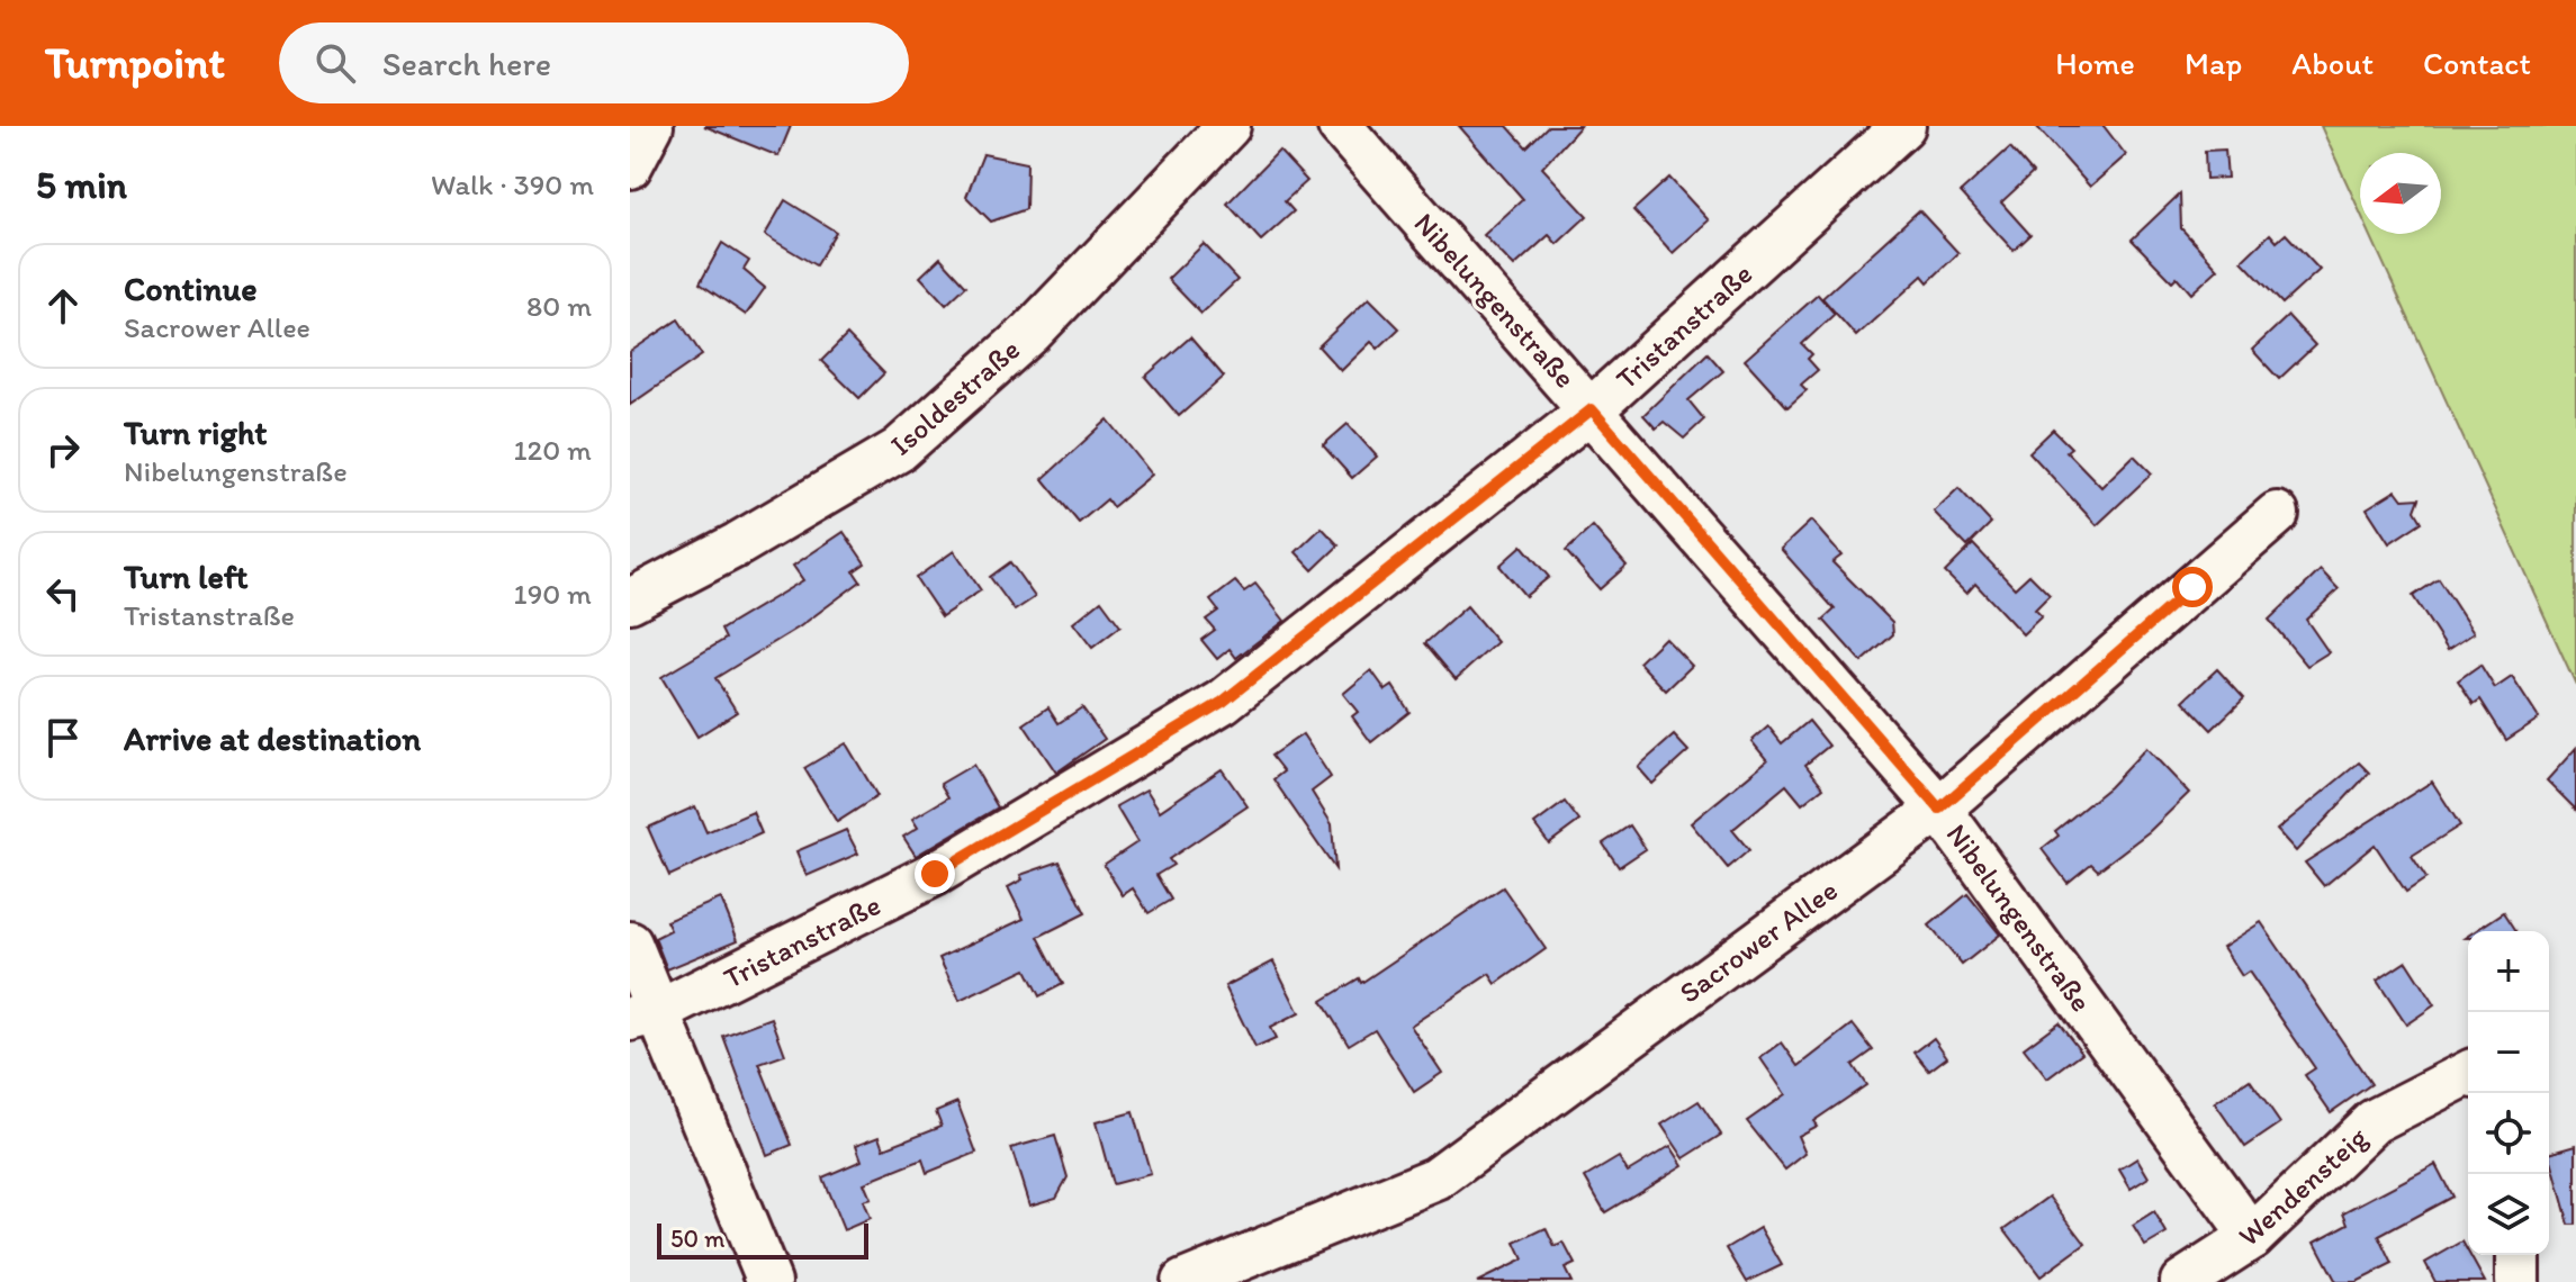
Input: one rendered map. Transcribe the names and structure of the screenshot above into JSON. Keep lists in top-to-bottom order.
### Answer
{
  "streets": {
    "street": [
      "Nibelungenstraße",
      "Tristanstraße",
      "Isoldestraße",
      "Sacrower Allee",
      "Wendensteig"
    ]
  },
  "crossings": [
    ["Nibelungenstraße", "Tristanstraße"],
    ["Nibelungenstraße", "Sacrower Allee"],
    ["Nibelungenstraße", "Wendensteig"]
  ],
  "scale_bar": "50 m",
  "north": "left",
  "page": {
    "header": "Turnpoint",
    "search": "Search here",
    "nav": [
      "Home",
      "Map",
      "About",
      "Contact"
    ],
    "heading": ["5 min", "Walk · 390 m"],
    "list": [
      ["Continue", "Sacrower Allee", "80 m"],
      ["Turn right", "Nibelungenstraße", "120 m"],
      ["Turn left", "Tristanstraße", "190 m"],
      "Arrive at destination"
    ],
    "map_buttons": ["+", "−"],
    "scale": "50 m"
  }
}
